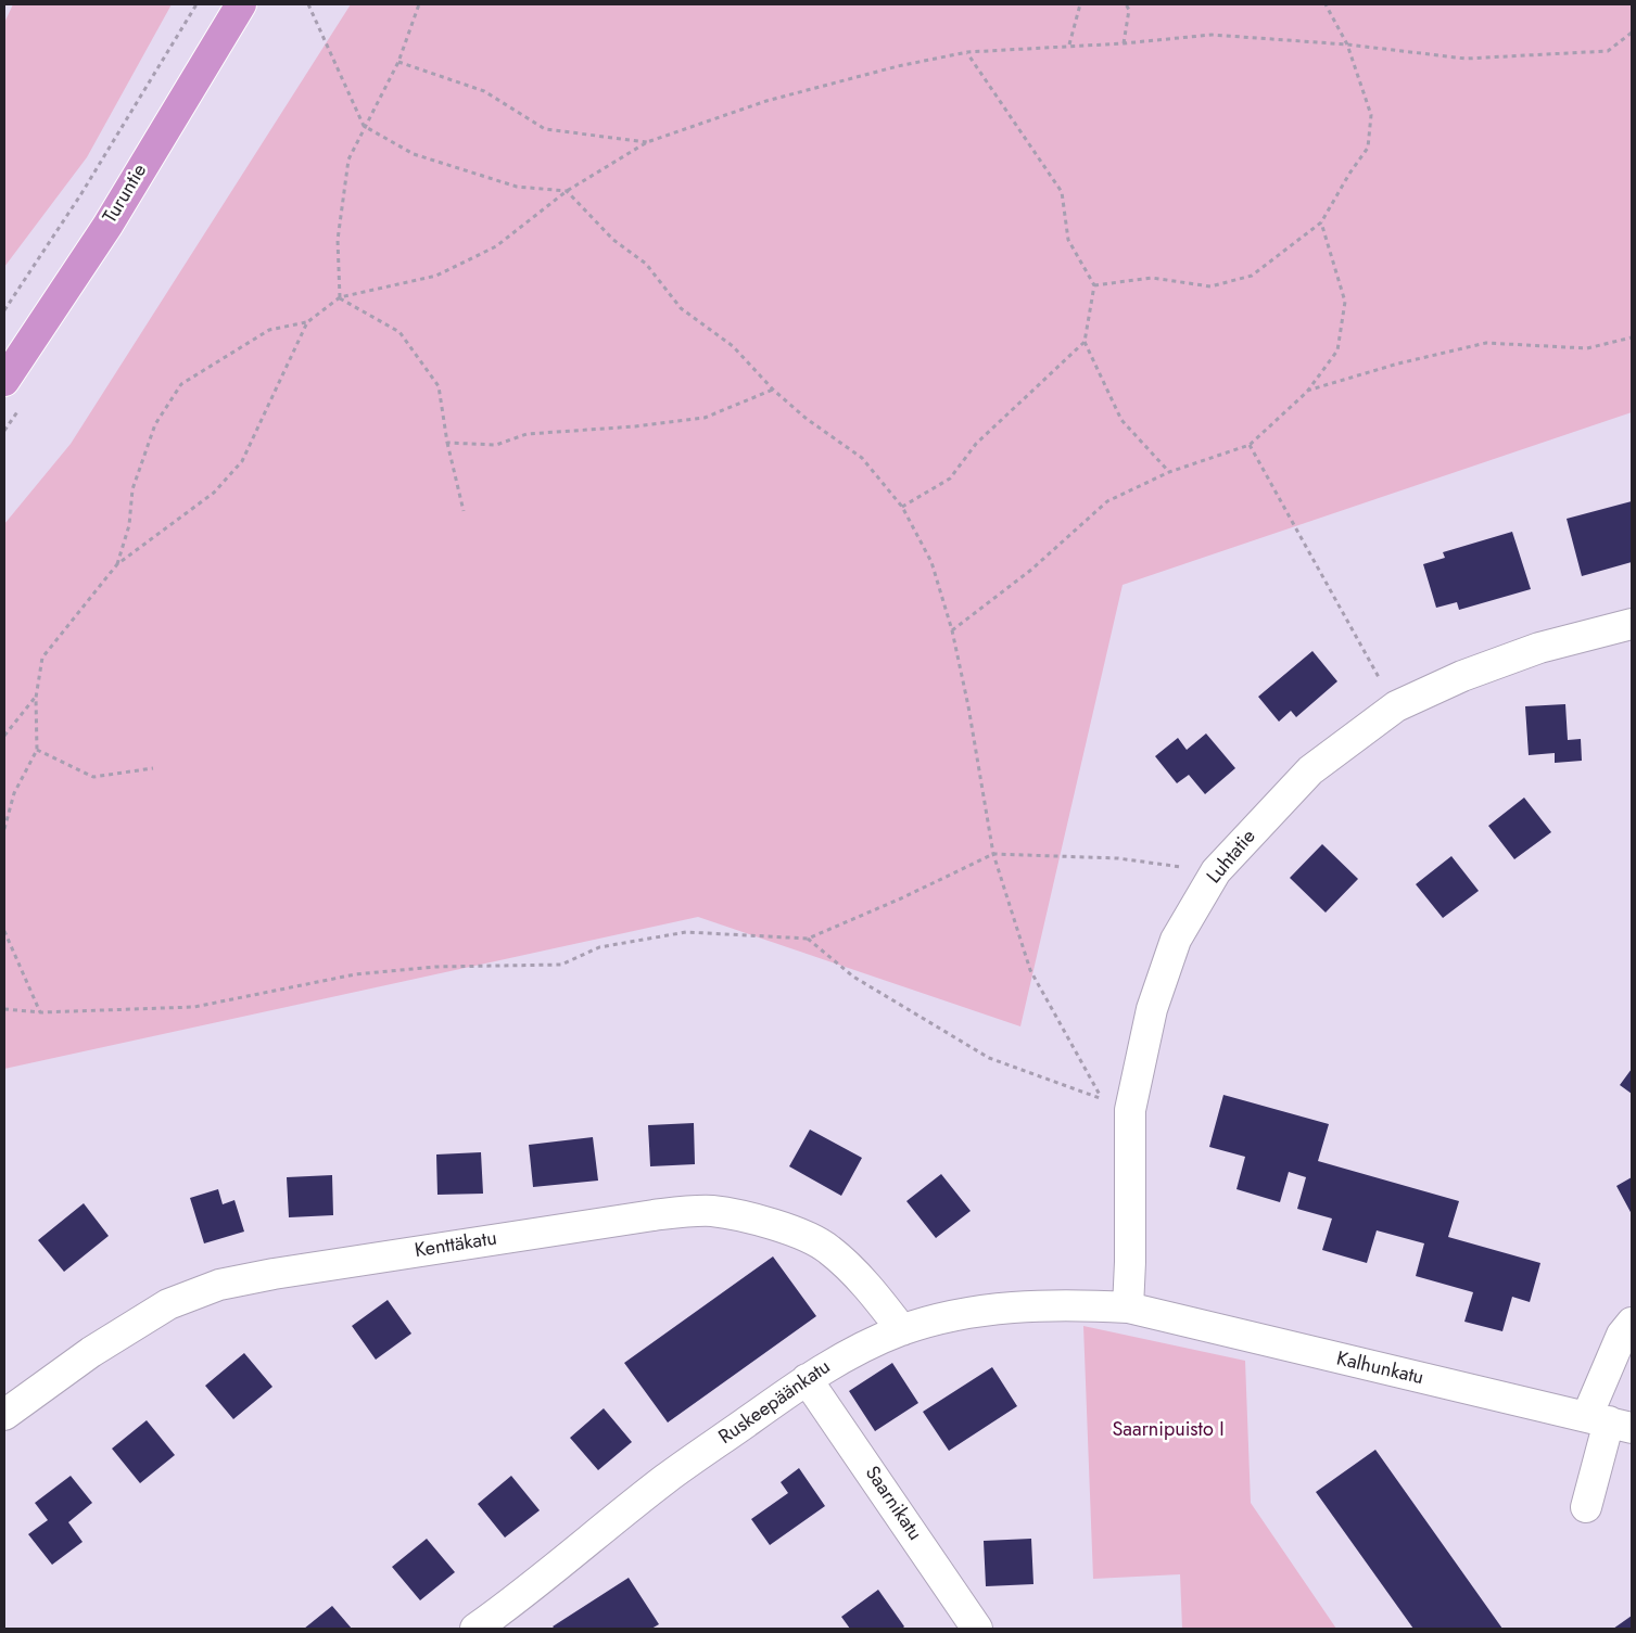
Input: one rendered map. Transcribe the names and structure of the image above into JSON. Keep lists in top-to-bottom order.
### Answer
{
  "streets": {
    "highway": ["Turuntie"],
    "street": [
      "Luhtatie",
      "Kenttäkatu",
      "Kalhunkatu",
      "Ruskeepäänkatu",
      "Saarnikatu"
    ]
  },
  "crossings": [
    ["Luhtatie", "Kalhunkatu"],
    ["Luhtatie", "Ruskeepäänkatu"],
    ["Kenttäkatu", "Ruskeepäänkatu"],
    ["Kalhunkatu", "Ruskeepäänkatu"],
    ["Ruskeepäänkatu", "Saarnikatu"]
  ],
  "parks": ["Saarnipuisto I"]
}
